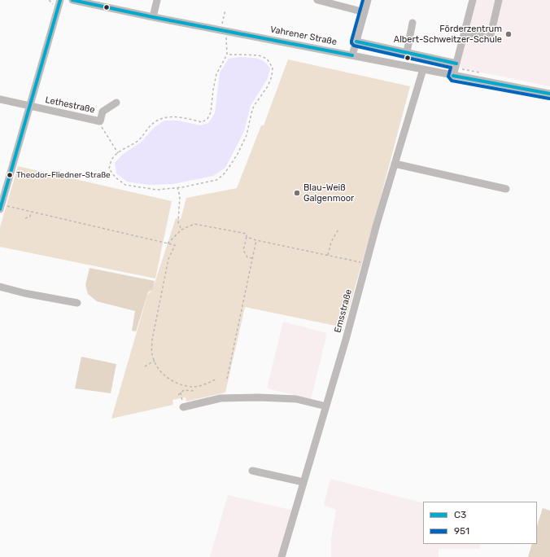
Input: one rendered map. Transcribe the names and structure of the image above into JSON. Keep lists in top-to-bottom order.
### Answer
{
  "streets": {
    "street": ["Vahrener Straße", "Lethestraße", "Emsstraße"]
  },
  "crossings": [
    ["Vahrener Straße", "Emsstraße"]
  ],
  "places": ["Förderzentrum Albert-Schweitzer-Schule", "Theodor-Fliedner-Straße", "Blau-Weiß Galgenmoor"],
  "lines": ["transit line C3", "transit line 951"],
  "legend": ["C3", "951"]
}
